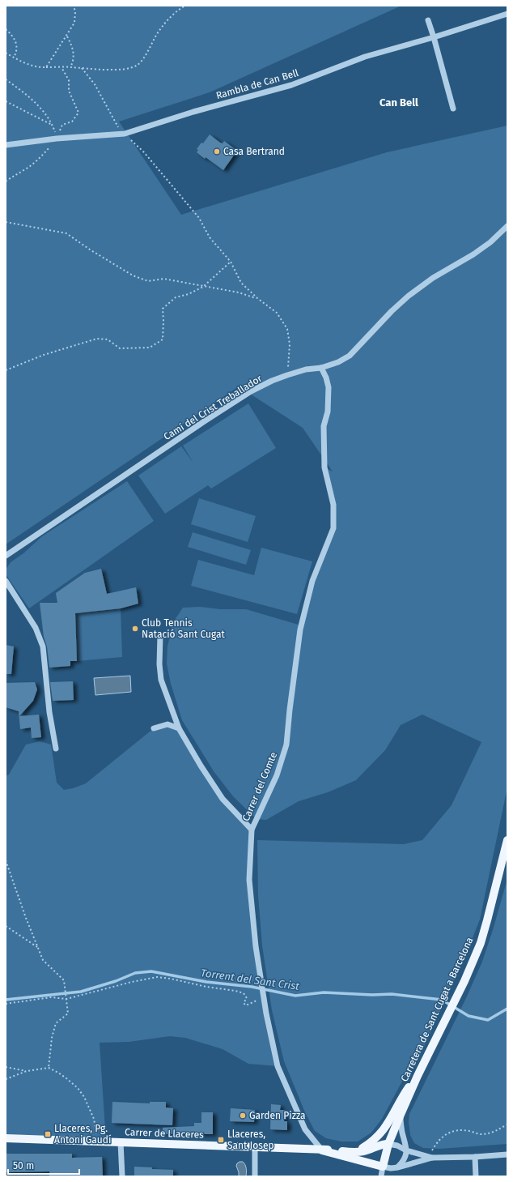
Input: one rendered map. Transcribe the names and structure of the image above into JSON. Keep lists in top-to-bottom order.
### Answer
{
  "streets": {
    "main road": ["Carretera de Sant Cugat a Barcelona", "Carrer de Llaceres"],
    "street": ["Rambla de Can Bell", "Camí del Crist Treballador", "Carrer del Comte"]
  },
  "crossings": [
    ["Camí del Crist Treballador", "Carrer del Comte"],
    ["Carrer del Comte", "Carrer de Llaceres"]
  ],
  "districts": ["Can Bell"],
  "water": ["Torrent del Sant Crist"],
  "places": {
    "other": ["Casa Bertrand", "Club Tennis Natació Sant Cugat", "Garden Pizza"],
    "transit": ["Llaceres, Pg. Antoni Gaudí", "Llaceres, Sant Josep"]
  },
  "scale_bar": "50 m"
}
